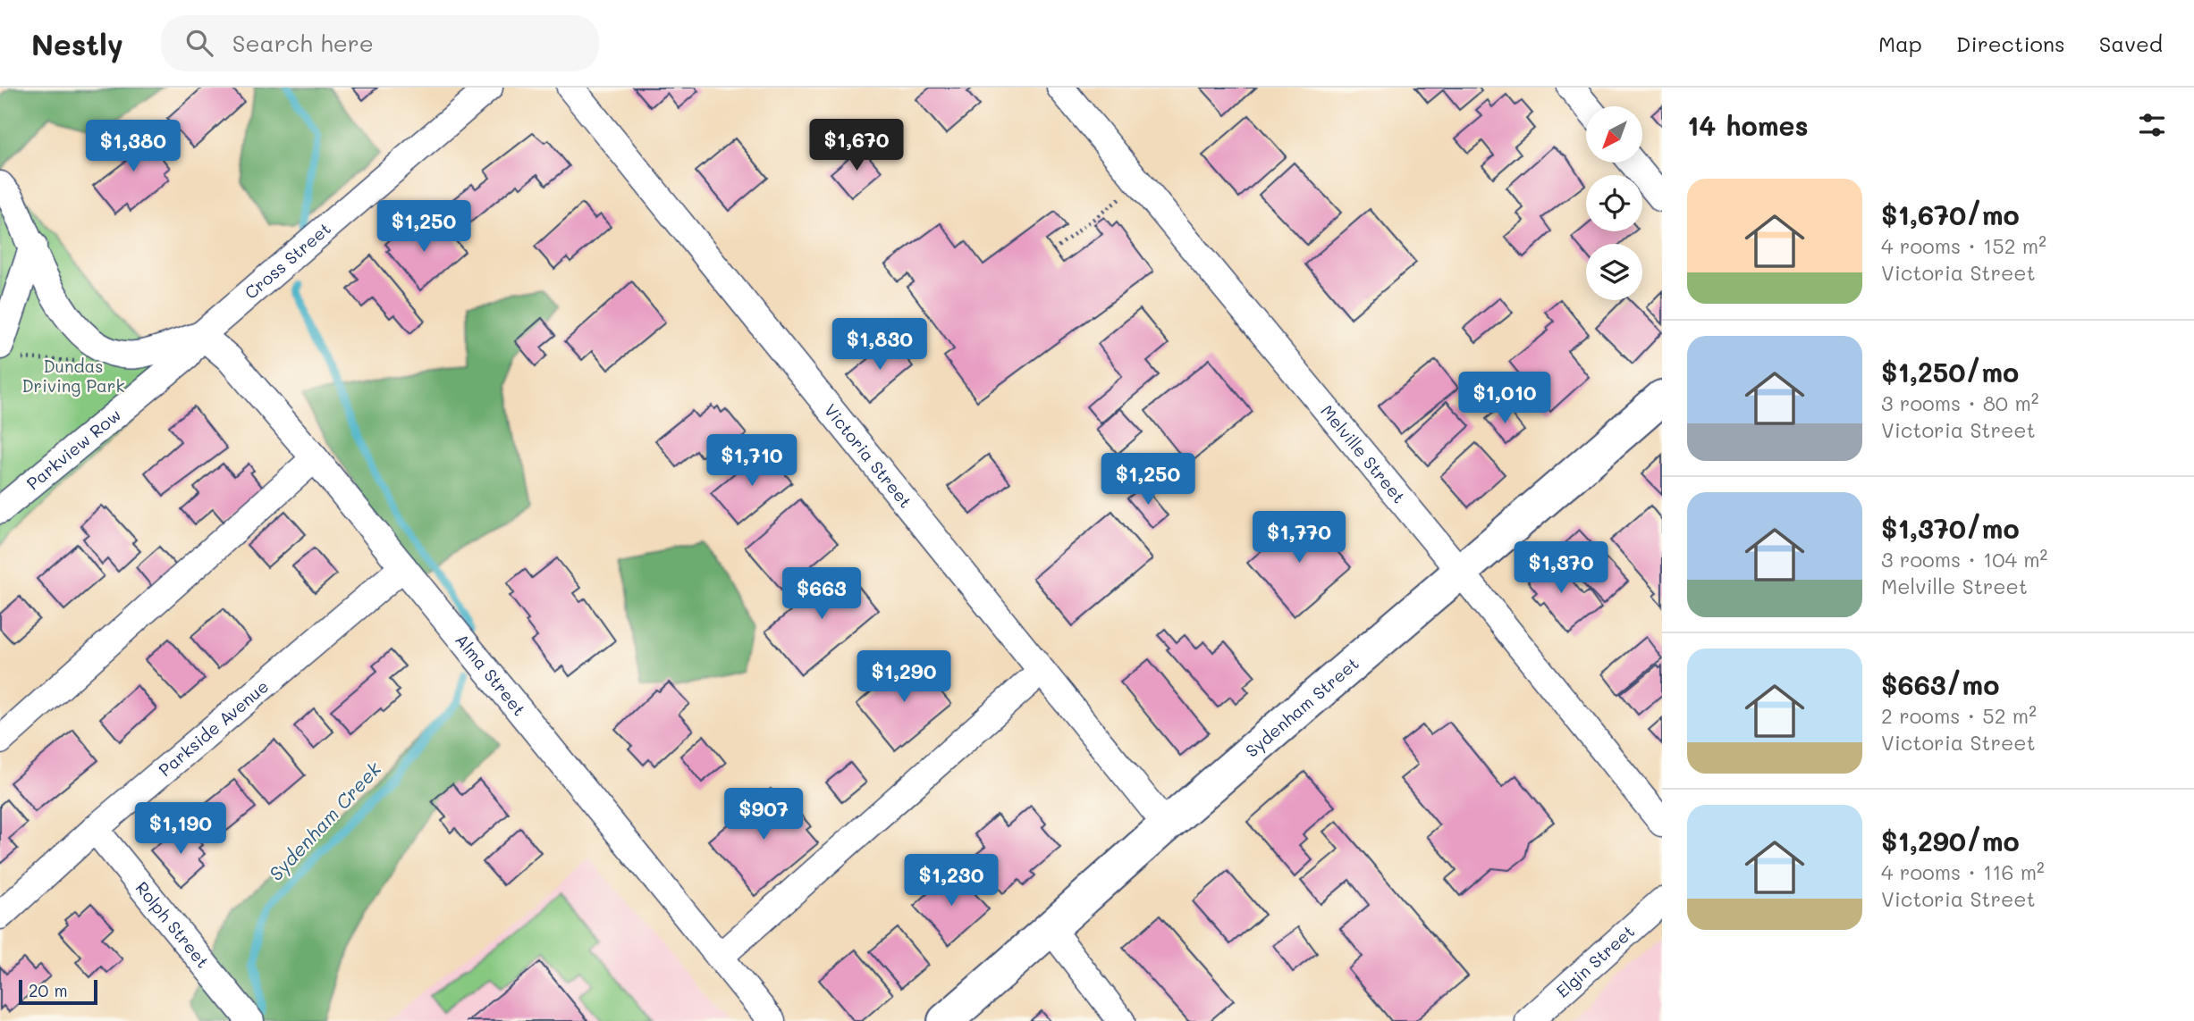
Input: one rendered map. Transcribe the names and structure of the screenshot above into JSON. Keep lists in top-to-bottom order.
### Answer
{
  "streets": {
    "main road": ["Sydenham Street"],
    "street": [
      "Cross Street",
      "Parkview Row",
      "Melville Street",
      "Victoria Street",
      "Alma Street",
      "Parkside Avenue",
      "Rolph Street",
      "Elgin Street"
    ]
  },
  "crossings": [
    ["Cross Street", "Parkview Row"],
    ["Cross Street", "Alma Street"],
    ["Parkview Row", "Alma Street"],
    ["Melville Street", "Sydenham Street"],
    ["Victoria Street", "Sydenham Street"],
    ["Alma Street", "Parkside Avenue"],
    ["Parkside Avenue", "Rolph Street"]
  ],
  "water": ["Sydenham Creek"],
  "parks": ["Dundas Driving Park"],
  "scale_bar": "20 m",
  "north": "bottom left",
  "page": {
    "header": "Nestly",
    "search": "Search here",
    "nav": ["Map", "Directions", "Saved"],
    "heading": "14 homes",
    "price": [
      "$1,670",
      "$1,380",
      "$1,250",
      "$1,830",
      "$1,010",
      "$1,710",
      "$1,250",
      "$1,770",
      "$1,370",
      "$663",
      "$1,290",
      "$907",
      "$1,190",
      "$1,230"
    ],
    "list": [
      {
        "name": "$1,670/mo",
        "note": "4 rooms · 152 m² · Victoria Street"
      },
      {
        "name": "$1,250/mo",
        "note": "3 rooms · 80 m² · Victoria Street"
      },
      {
        "name": "$1,370/mo",
        "note": "3 rooms · 104 m² · Melville Street"
      },
      {
        "name": "$663/mo",
        "note": "2 rooms · 52 m² · Victoria Street"
      },
      {
        "name": "$1,290/mo",
        "note": "4 rooms · 116 m² · Victoria Street"
      }
    ],
    "scale": "20 m"
  }
}
